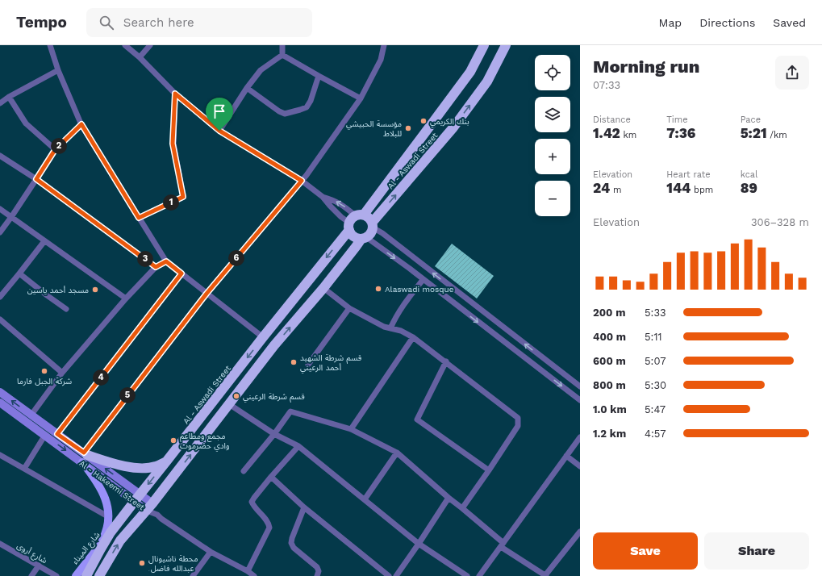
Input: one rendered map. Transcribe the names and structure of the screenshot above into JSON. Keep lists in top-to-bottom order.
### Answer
{
  "streets": {
    "highway": ["Al - Aswadi Street"],
    "main road": ["شارع الميناء"],
    "street": ["Al - Hakeemi Street", "شارع أروى"]
  },
  "crossings": [
    ["Al - Aswadi Street", "Al - Hakeemi Street"],
    ["Al - Aswadi Street", "شارع الميناء"]
  ],
  "places": [
    "بنك الكريمي",
    "مؤسسة الحبيشي للبلاط",
    "Alaswadi mosque",
    "مسجد أحمد ياسين",
    "قسم شرطة الشهيد أحمد الرعيني",
    "شركة الجبل فارما",
    "قسم شرطة الرعيني",
    "مجمع ومطاعم وادي حضرموت",
    "محطة ناشيونال .عبدالله فاضل"
  ],
  "page": {
    "header": "Tempo",
    "search": "Search here",
    "nav": ["Map", "Directions", "Saved"],
    "heading": ["Morning run", "07:33"],
    "map_buttons": ["+", "−"],
    "stats": [
      ["Distance", "1.42 km"],
      ["Time", "7:36"],
      ["Pace", "5:21 /km"],
      ["Elevation", "24 m"],
      ["Heart rate", "144 bpm"],
      ["kcal", "89"]
    ],
    "pins": [
      "2",
      "1",
      "6",
      "3",
      "4",
      "5"
    ],
    "chart": ["Elevation", "306–328 m"],
    "list": [
      {
        "name": "200 m",
        "note": "5:33"
      },
      {
        "name": "400 m",
        "note": "5:11"
      },
      {
        "name": "600 m",
        "note": "5:07"
      },
      {
        "name": "800 m",
        "note": "5:30"
      },
      {
        "name": "1.0 km",
        "note": "5:47"
      },
      {
        "name": "1.2 km",
        "note": "4:57"
      }
    ],
    "buttons": ["Save", "Share"]
  }
}
